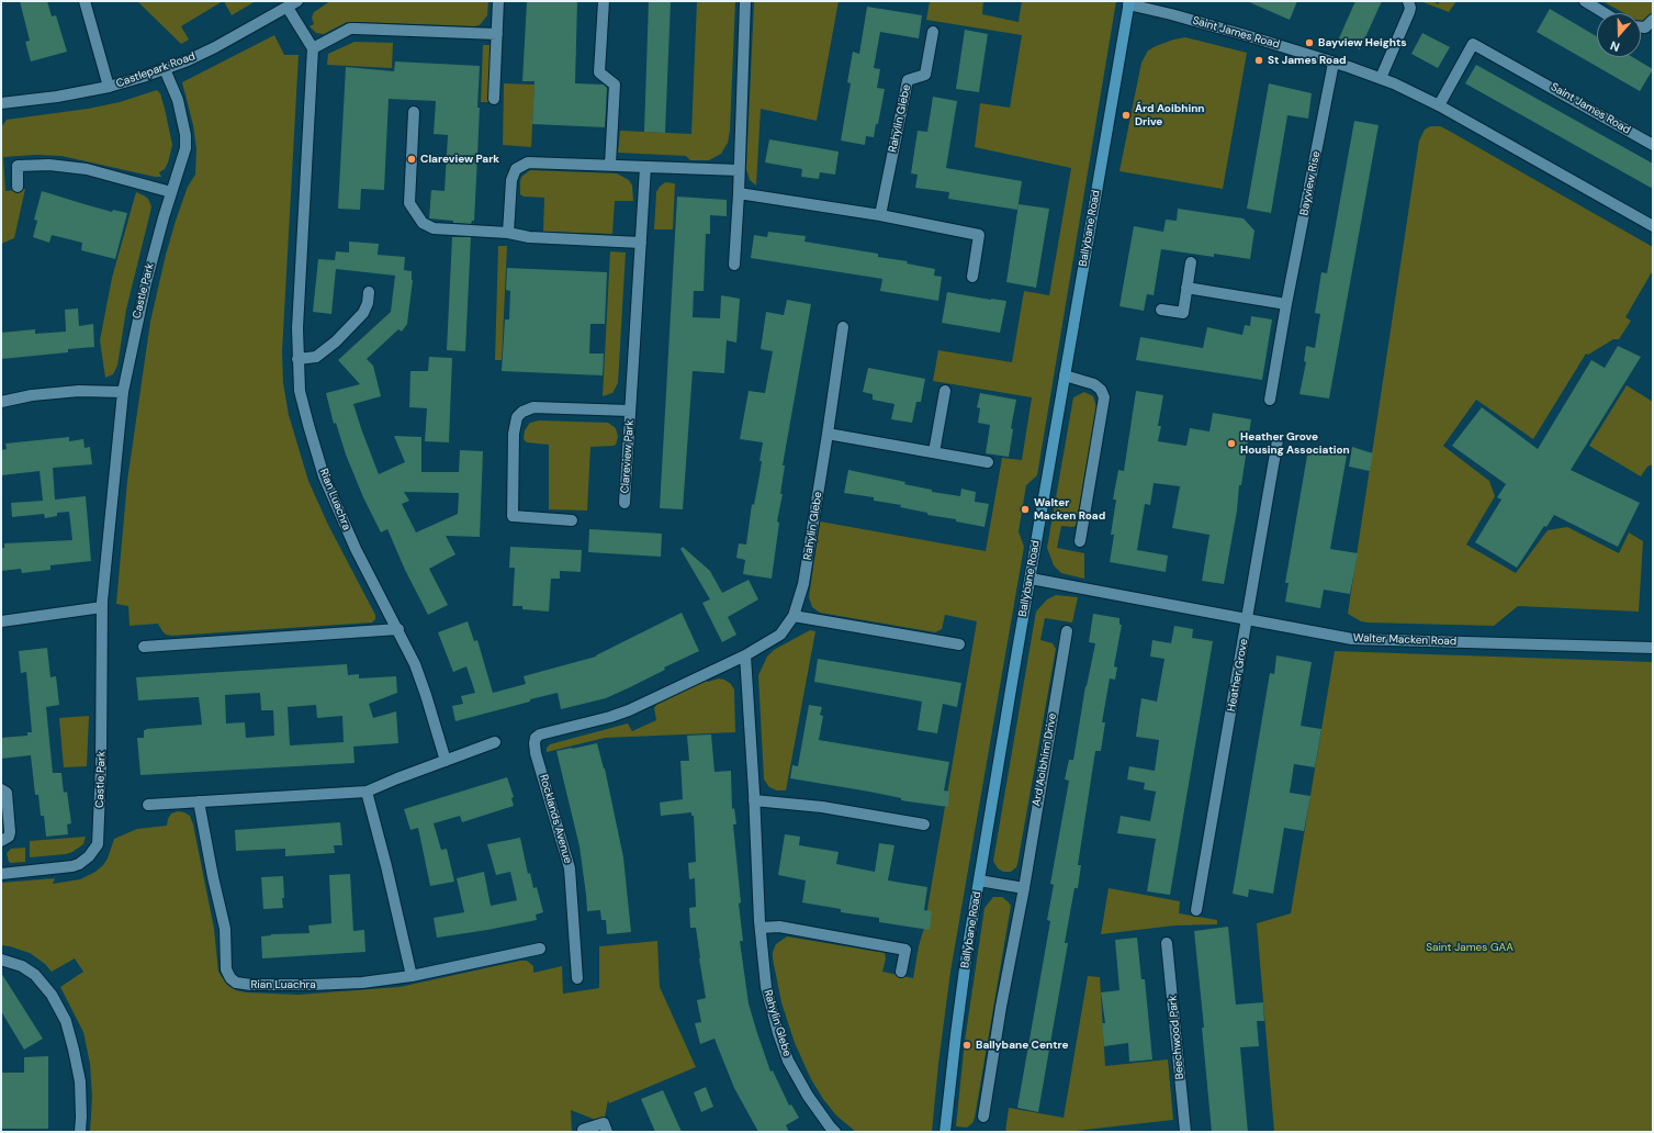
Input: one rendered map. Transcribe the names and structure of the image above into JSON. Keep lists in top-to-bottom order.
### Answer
{
  "streets": {
    "main road": ["Ballybane Road"],
    "street": [
      "Saint James Road",
      "Castlepark Road",
      "Rahylin Glebe",
      "Bayview Rise",
      "Castle Park",
      "Clareview Park",
      "Rian Luachra",
      "Walter Macken Road",
      "Heather Grove",
      "Ard Aoibhinn Drive",
      "Rocklands Avenue",
      "Beechwood Park"
    ]
  },
  "crossings": [
    ["Saint James Road", "Bayview Rise"],
    ["Saint James Road", "Ballybane Road"],
    ["Castlepark Road", "Castle Park"],
    ["Rahylin Glebe", "Rocklands Avenue"],
    ["Ballybane Road", "Walter Macken Road"],
    ["Walter Macken Road", "Heather Grove"]
  ],
  "parks": ["Saint James GAA"],
  "places": [
    "Bayview Heights",
    "St James Road",
    "Árd Aoibhinn Drive",
    "Clareview Park",
    "Heather Grove Housing Association",
    "Walter Macken Road",
    "Ballybane Centre"
  ],
  "north": "bottom"
}
